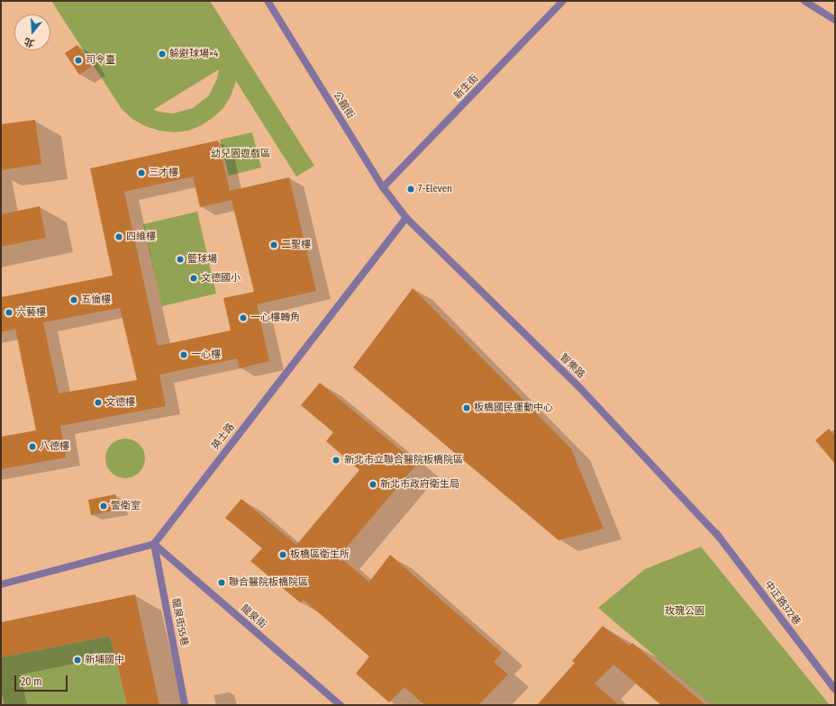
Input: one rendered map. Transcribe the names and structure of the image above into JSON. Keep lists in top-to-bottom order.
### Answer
{
  "streets": {
    "street": [
      "新生街",
      "公館街",
      "智樂路",
      "英士路",
      "中正路372巷",
      "龍泉街",
      "龍泉街55巷"
    ]
  },
  "crossings": [
    ["新生街", "公館街"],
    ["公館街", "智樂路"],
    ["公館街", "英士路"],
    ["智樂路", "英士路"],
    ["智樂路", "中正路372巷"],
    ["英士路", "龍泉街"],
    ["英士路", "龍泉街55巷"],
    ["龍泉街", "龍泉街55巷"]
  ],
  "parks": ["幼兒園遊戲區", "玫瑰公園"],
  "places": [
    "躲避球場×4",
    "司令臺",
    "三才樓",
    "7-Eleven",
    "四維樓",
    "二聖樓",
    "籃球場",
    "文德國小",
    "五倫樓",
    "六藝樓",
    "一心樓轉角",
    "一心樓",
    "文德樓",
    "板橋國民運動中心",
    "八德樓",
    "新北市立聯合醫院板橋院區",
    "新北市政府衛生局",
    "警衛室",
    "板橋區衛生所",
    "聯合醫院板橋院區",
    "新埔國中"
  ],
  "scale_bar": "20 m",
  "north": "bottom"
}
